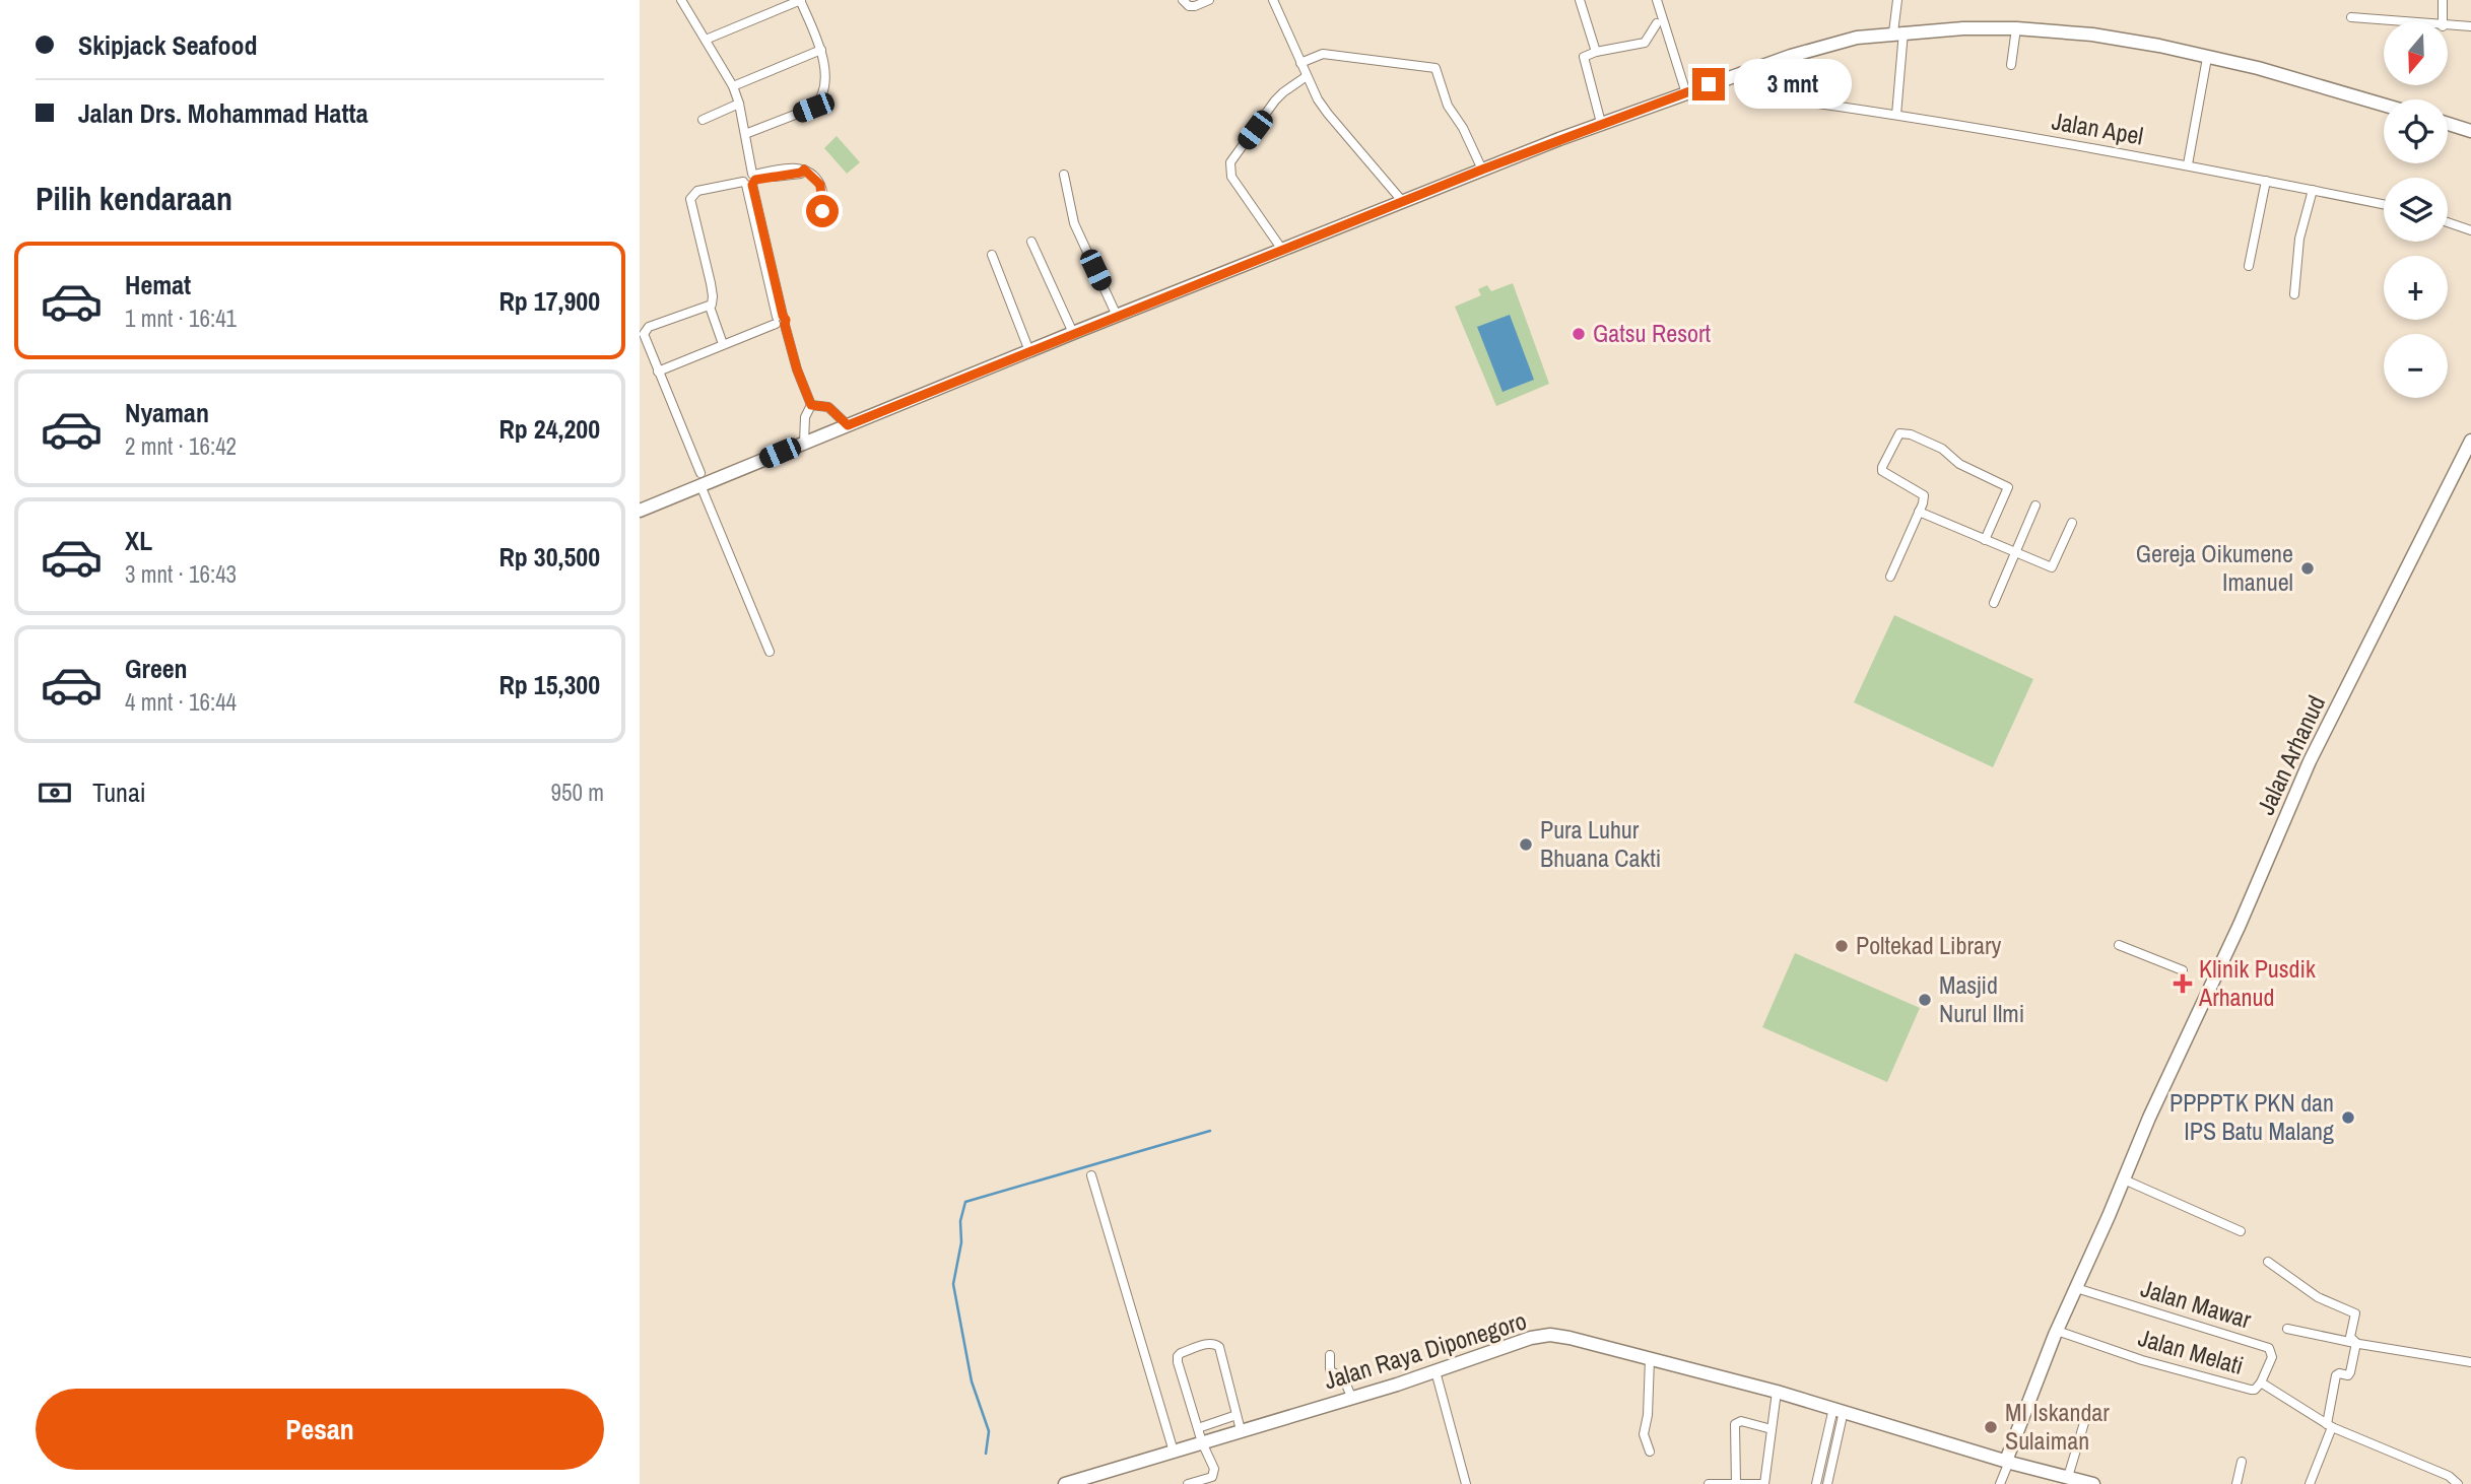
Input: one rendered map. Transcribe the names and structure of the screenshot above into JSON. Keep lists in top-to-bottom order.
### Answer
{
  "streets": {
    "street": [
      "Jalan Apel",
      "Jalan Arhanud",
      "Jalan Mawar",
      "Jalan Raya Diponegoro",
      "Jalan Melati"
    ]
  },
  "crossings": [
    ["Jalan Arhanud", "Jalan Mawar"],
    ["Jalan Arhanud", "Jalan Raya Diponegoro"],
    ["Jalan Arhanud", "Jalan Melati"],
    ["Jalan Mawar", "Jalan Melati"]
  ],
  "places": {
    "other": [
      "Gatsu Resort",
      "Gereja Oikumene Imanuel",
      "Pura Luhur Bhuana Cakti",
      "Poltekad Library",
      "Masjid Nurul Ilmi",
      "PPPPTK PKN dan IPS Batu Malang",
      "MI Iskandar Sulaiman"
    ],
    "health": ["Klinik Pusdik Arhanud"]
  },
  "north": "bottom",
  "page": {
    "banner": ["Skipjack Seafood", "Jalan Drs. Mohammad Hatta"],
    "map_buttons": ["+", "−"],
    "bubble": "3 mnt",
    "heading": "Pilih kendaraan",
    "list": [
      {
        "name": "Hemat",
        "note": "1 mnt · 16:41",
        "value": "Rp 17,900"
      },
      {
        "name": "Nyaman",
        "note": "2 mnt · 16:42",
        "value": "Rp 24,200"
      },
      {
        "name": "XL",
        "note": "3 mnt · 16:43",
        "value": "Rp 30,500"
      },
      {
        "name": "Green",
        "note": "4 mnt · 16:44",
        "value": "Rp 15,300"
      }
    ],
    "pay": ["Tunai", "950 m"],
    "buttons": "Pesan"
  }
}
